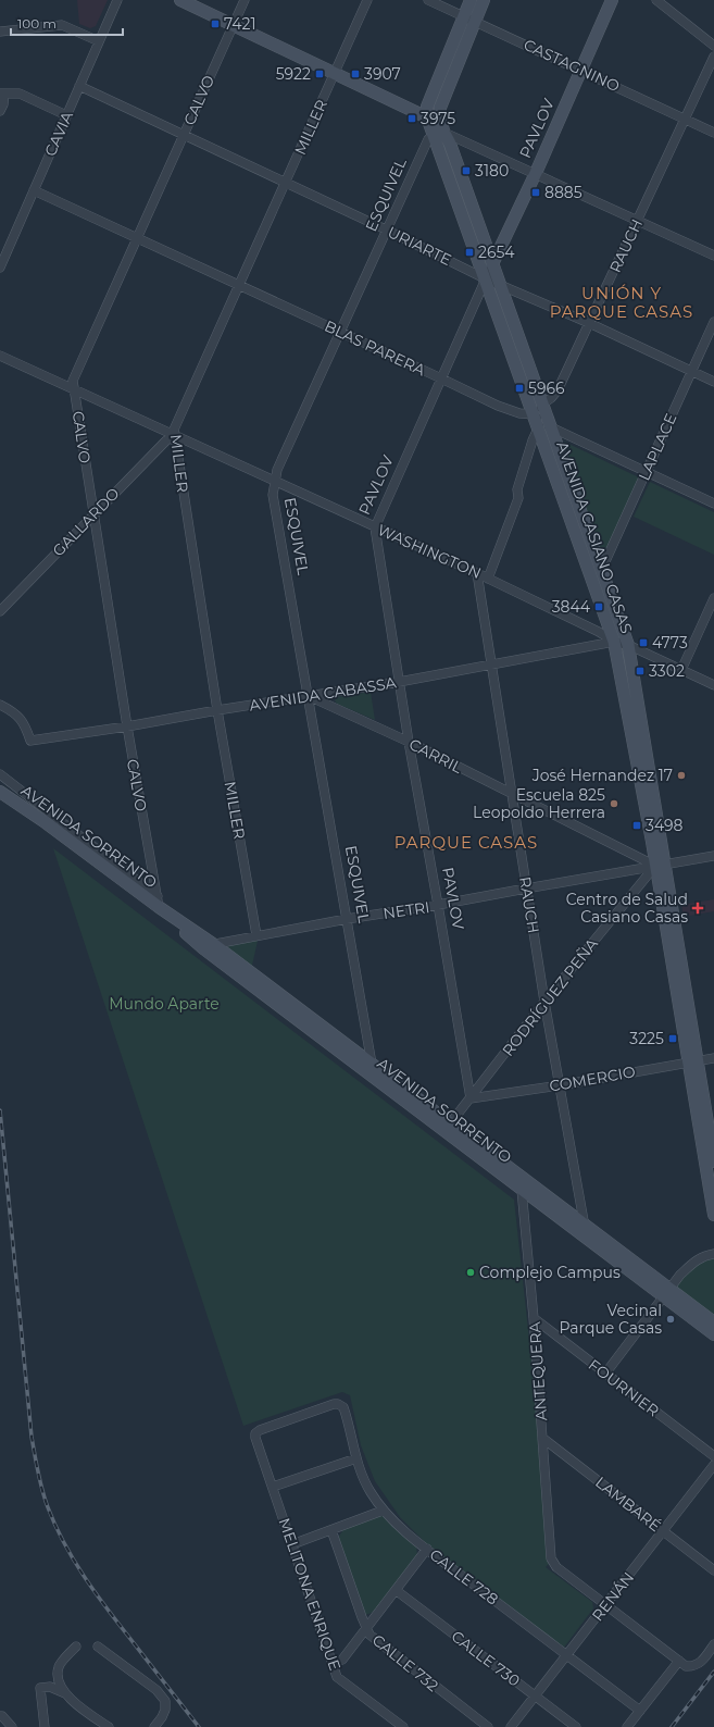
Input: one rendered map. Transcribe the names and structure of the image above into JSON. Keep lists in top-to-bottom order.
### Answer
{
  "streets": {
    "main road": ["PAVLOV", "AVENIDA CASIANO CASAS", "AVENIDA SORRENTO"],
    "street": [
      "CASTAGNINO",
      "CALVO",
      "MILLER",
      "CAVIA",
      "ESQUIVEL",
      "URIARTE",
      "RAUCH",
      "BLAS PARERA",
      "LAPLACE",
      "GALLARDO",
      "WASHINGTON",
      "AVENIDA CABASSA",
      "CARRIL",
      "NETRI",
      "RODRÍGUEZ PEÑA",
      "COMERCIO",
      "ANTEQUERA",
      "FOURNIER",
      "LAMBARÉ",
      "CALLE 728",
      "MELITONA ENRIQUE",
      "RENÁN",
      "CALLE 730",
      "CALLE 732"
    ]
  },
  "crossings": [
    ["CASTAGNINO", "PAVLOV"],
    ["CASTAGNINO", "RAUCH"],
    ["CALVO", "URIARTE"],
    ["CALVO", "BLAS PARERA"],
    ["CALVO", "GALLARDO"],
    ["CALVO", "WASHINGTON"],
    ["CALVO", "AVENIDA CABASSA"],
    ["CALVO", "AVENIDA SORRENTO"],
    ["MILLER", "URIARTE"],
    ["MILLER", "BLAS PARERA"],
    ["MILLER", "GALLARDO"],
    ["MILLER", "WASHINGTON"],
    ["MILLER", "AVENIDA CABASSA"],
    ["MILLER", "NETRI"],
    ["PAVLOV", "URIARTE"],
    ["PAVLOV", "BLAS PARERA"],
    ["PAVLOV", "AVENIDA CASIANO CASAS"],
    ["PAVLOV", "WASHINGTON"],
    ["PAVLOV", "AVENIDA CABASSA"],
    ["PAVLOV", "CARRIL"],
    ["PAVLOV", "NETRI"],
    ["PAVLOV", "RODRÍGUEZ PEÑA"],
    ["PAVLOV", "COMERCIO"],
    ["CAVIA", "URIARTE"],
    ["CAVIA", "BLAS PARERA"],
    ["ESQUIVEL", "URIARTE"],
    ["ESQUIVEL", "BLAS PARERA"],
    ["ESQUIVEL", "AVENIDA CASIANO CASAS"],
    ["ESQUIVEL", "WASHINGTON"],
    ["ESQUIVEL", "AVENIDA CABASSA"],
    ["ESQUIVEL", "CARRIL"],
    ["ESQUIVEL", "AVENIDA SORRENTO"],
    ["ESQUIVEL", "NETRI"],
    ["URIARTE", "RAUCH"],
    ["URIARTE", "LAPLACE"],
    ["URIARTE", "AVENIDA CASIANO CASAS"],
    ["RAUCH", "AVENIDA CASIANO CASAS"],
    ["RAUCH", "WASHINGTON"],
    ["RAUCH", "AVENIDA CABASSA"],
    ["RAUCH", "CARRIL"],
    ["RAUCH", "AVENIDA SORRENTO"],
    ["RAUCH", "NETRI"],
    ["RAUCH", "RODRÍGUEZ PEÑA"],
    ["RAUCH", "COMERCIO"],
    ["BLAS PARERA", "LAPLACE"],
    ["BLAS PARERA", "AVENIDA CASIANO CASAS"],
    ["LAPLACE", "AVENIDA CASIANO CASAS"],
    ["GALLARDO", "WASHINGTON"],
    ["AVENIDA CASIANO CASAS", "WASHINGTON"],
    ["AVENIDA CASIANO CASAS", "AVENIDA CABASSA"],
    ["AVENIDA CASIANO CASAS", "CARRIL"],
    ["AVENIDA CASIANO CASAS", "NETRI"],
    ["AVENIDA CASIANO CASAS", "RODRÍGUEZ PEÑA"],
    ["AVENIDA CASIANO CASAS", "COMERCIO"],
    ["WASHINGTON", "AVENIDA CABASSA"],
    ["AVENIDA CABASSA", "CARRIL"],
    ["CARRIL", "NETRI"],
    ["CARRIL", "RODRÍGUEZ PEÑA"],
    ["AVENIDA SORRENTO", "NETRI"],
    ["AVENIDA SORRENTO", "RODRÍGUEZ PEÑA"],
    ["AVENIDA SORRENTO", "ANTEQUERA"],
    ["NETRI", "RODRÍGUEZ PEÑA"],
    ["RODRÍGUEZ PEÑA", "COMERCIO"],
    ["ANTEQUERA", "FOURNIER"],
    ["ANTEQUERA", "LAMBARÉ"],
    ["ANTEQUERA", "RENÁN"],
    ["LAMBARÉ", "RENÁN"],
    ["CALLE 728", "MELITONA ENRIQUE"],
    ["CALLE 728", "RENÁN"],
    ["RENÁN", "CALLE 730"]
  ],
  "districts": ["UNIÓN Y PARQUE CASAS", "PARQUE CASAS"],
  "parks": ["Mundo Aparte"],
  "places": {
    "transit": [
      "7421",
      "5922",
      "3907",
      "3975",
      "3180",
      "8885",
      "2654",
      "5966",
      "3844",
      "4773",
      "3302",
      "3498",
      "3225"
    ],
    "other": [
      "José Hernandez 17",
      "Escuela 825 Leopoldo Herrera",
      "Complejo Campus",
      "Vecinal Parque Casas"
    ],
    "health": ["Centro de Salud Casiano Casas"]
  },
  "scale_bar": "100 m"
}
